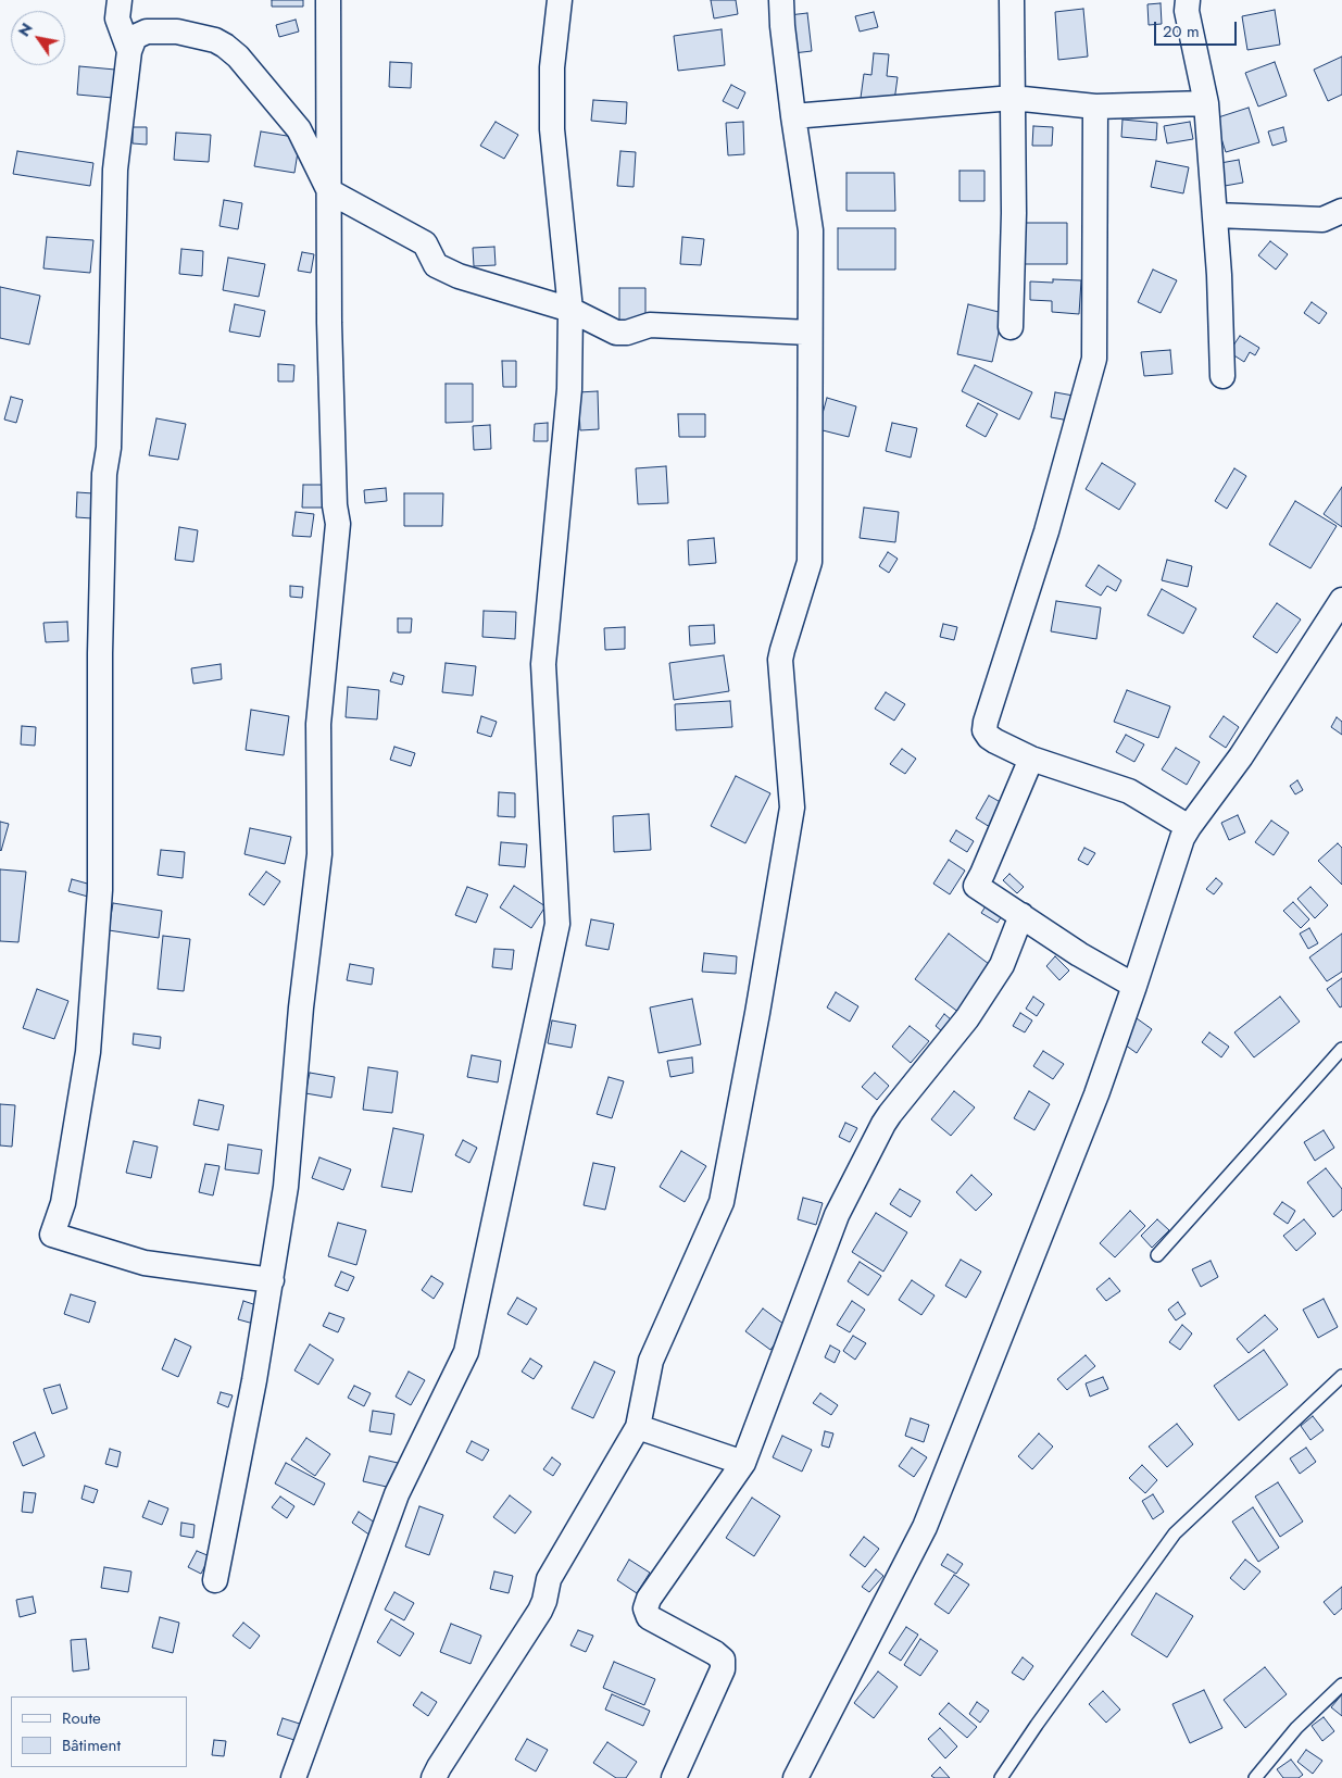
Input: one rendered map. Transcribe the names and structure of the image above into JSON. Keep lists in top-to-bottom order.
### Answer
{
  "legend": ["Route", "Bâtiment"],
  "scale_bar": "20 m",
  "north": "top left"
}
